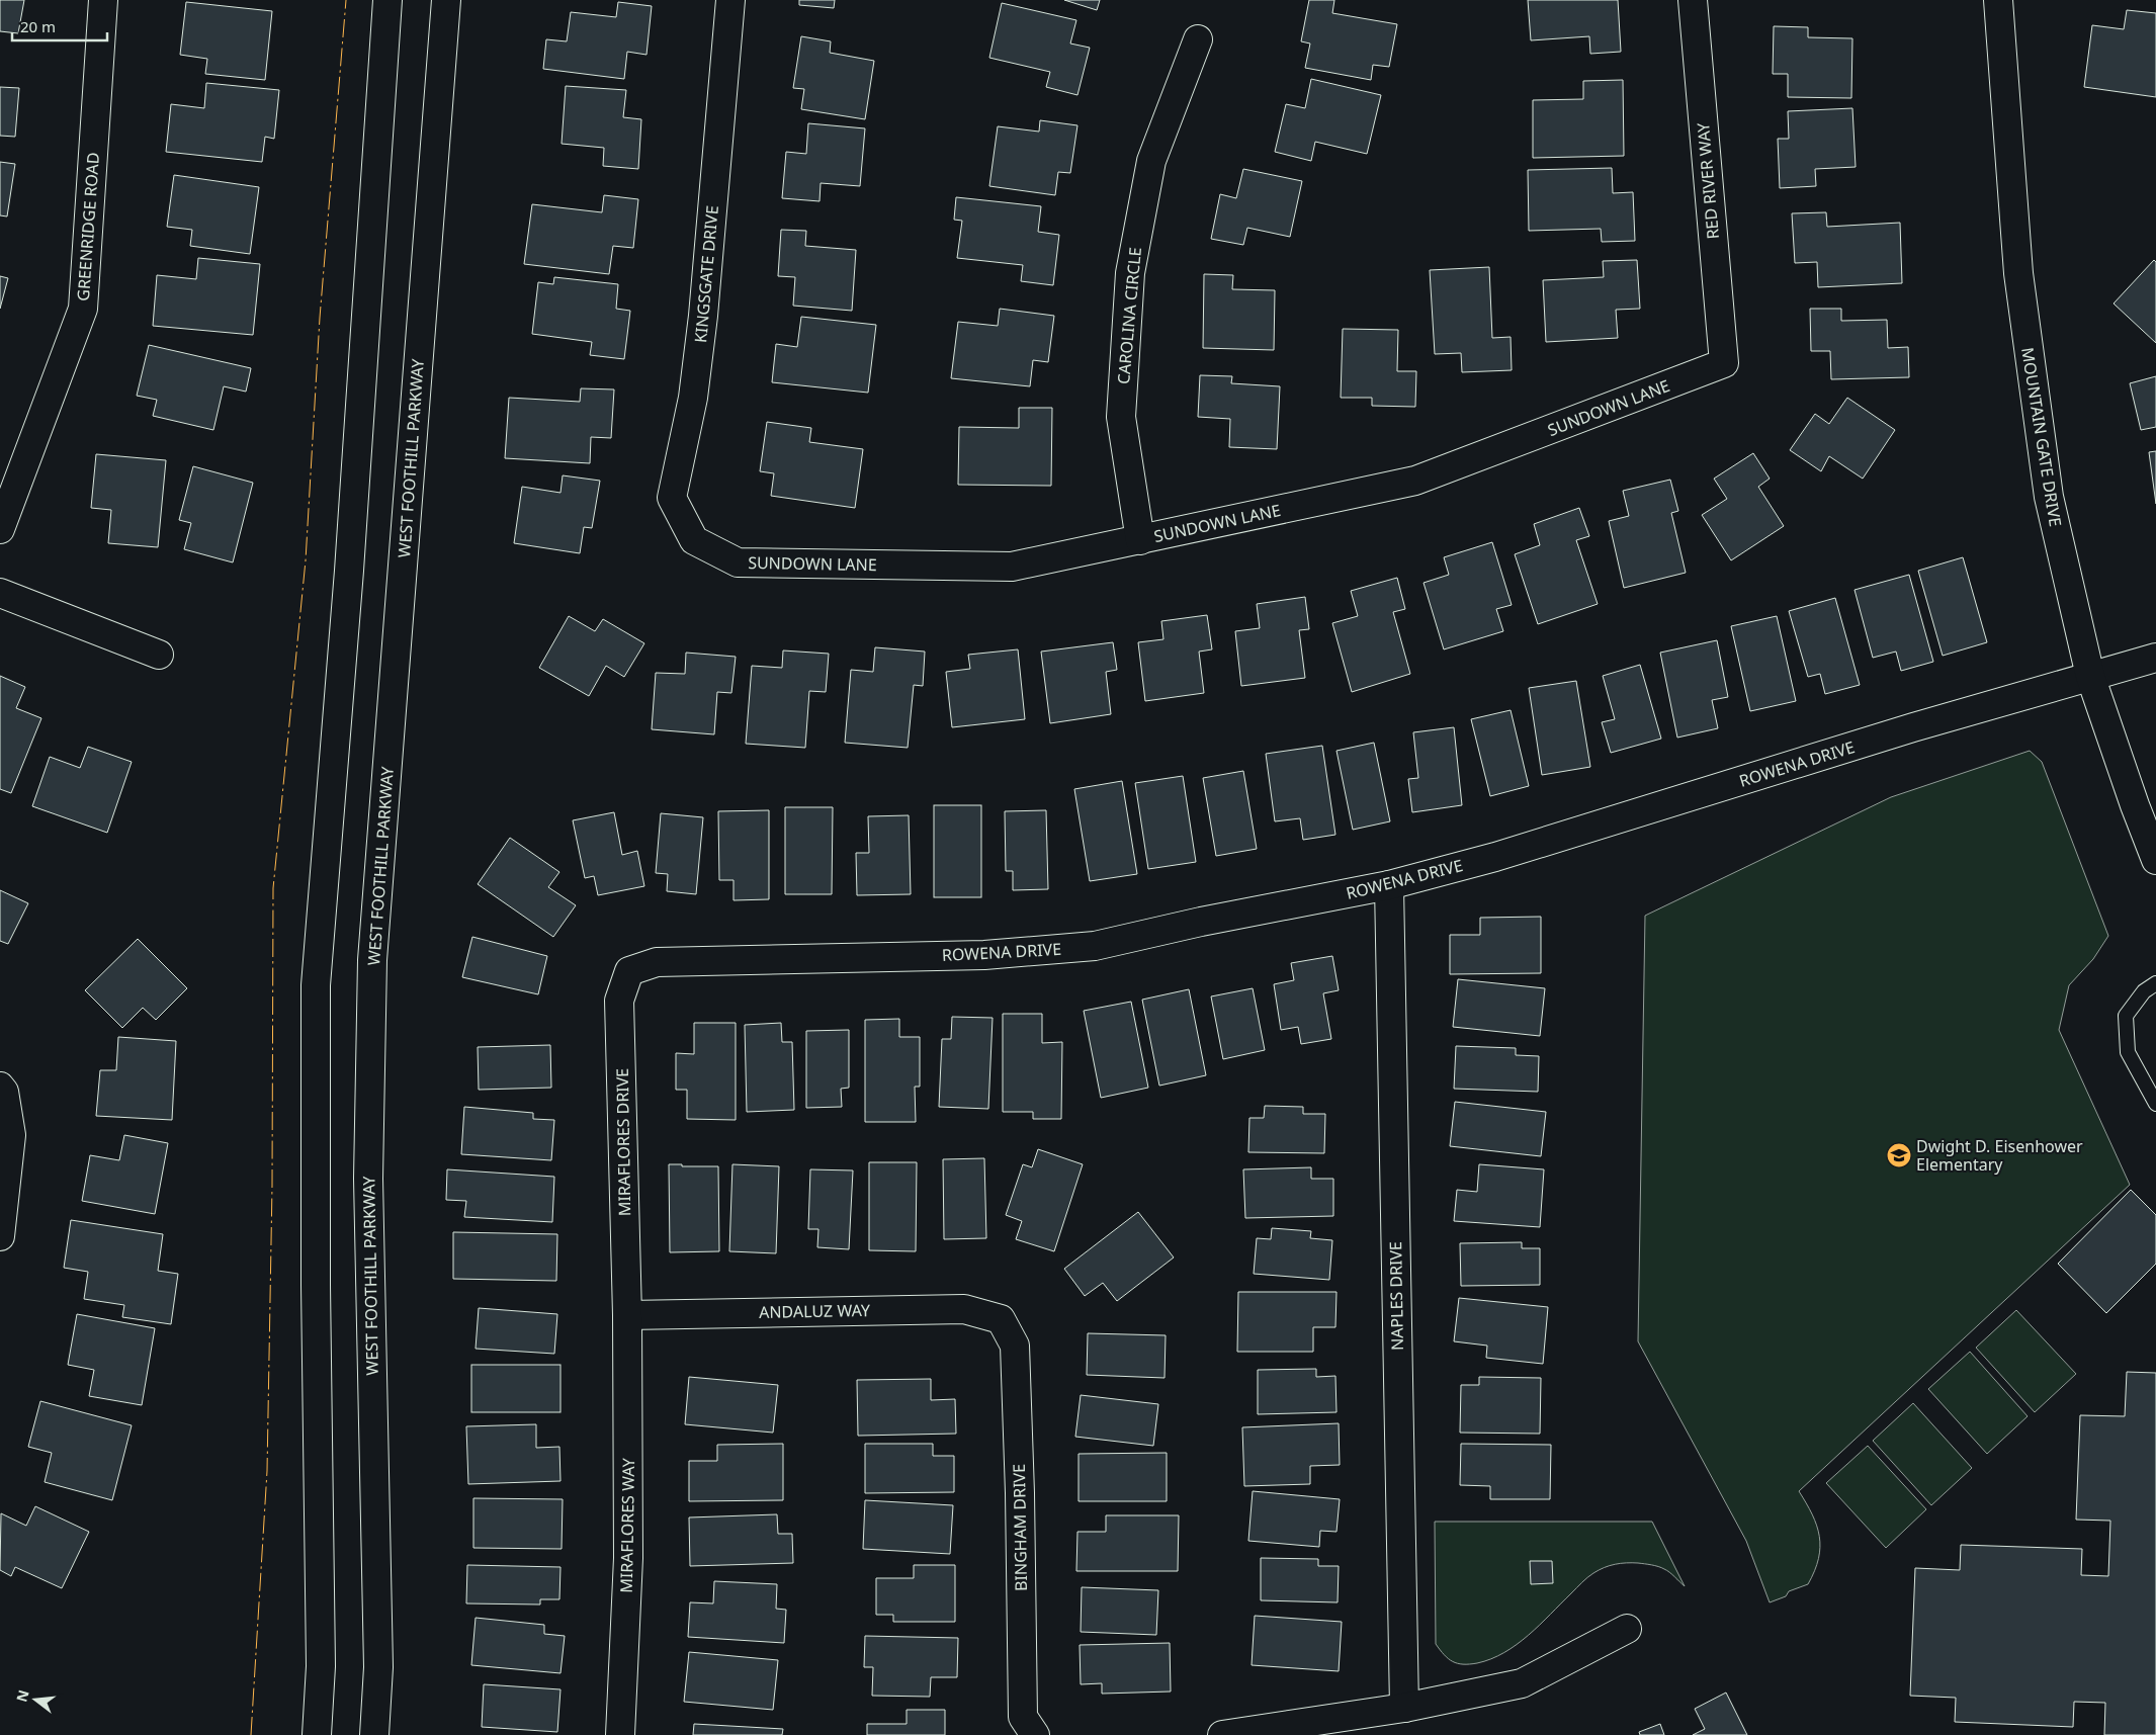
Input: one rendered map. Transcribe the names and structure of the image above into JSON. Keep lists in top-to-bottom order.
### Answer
{
  "streets": {
    "street": [
      "RED RIVER WAY",
      "GREENRIDGE ROAD",
      "KINGSGATE DRIVE",
      "CAROLINA CIRCLE",
      "SUNDOWN LANE",
      "MOUNTAIN GATE DRIVE",
      "WEST FOOTHILL PARKWAY",
      "ROWENA DRIVE",
      "MIRAFLORES DRIVE",
      "NAPLES DRIVE",
      "ANDALUZ WAY",
      "MIRAFLORES WAY",
      "BINGHAM DRIVE"
    ]
  },
  "crossings": [
    ["RED RIVER WAY", "SUNDOWN LANE"],
    ["KINGSGATE DRIVE", "SUNDOWN LANE"],
    ["CAROLINA CIRCLE", "SUNDOWN LANE"],
    ["MOUNTAIN GATE DRIVE", "ROWENA DRIVE"],
    ["ROWENA DRIVE", "MIRAFLORES DRIVE"],
    ["ROWENA DRIVE", "NAPLES DRIVE"],
    ["MIRAFLORES DRIVE", "ANDALUZ WAY"],
    ["MIRAFLORES DRIVE", "MIRAFLORES WAY"],
    ["ANDALUZ WAY", "MIRAFLORES WAY"],
    ["ANDALUZ WAY", "BINGHAM DRIVE"]
  ],
  "places": {
    "school or university": ["Dwight D. Eisenhower Elementary"]
  },
  "scale_bar": "20 m",
  "north": "left"
}
